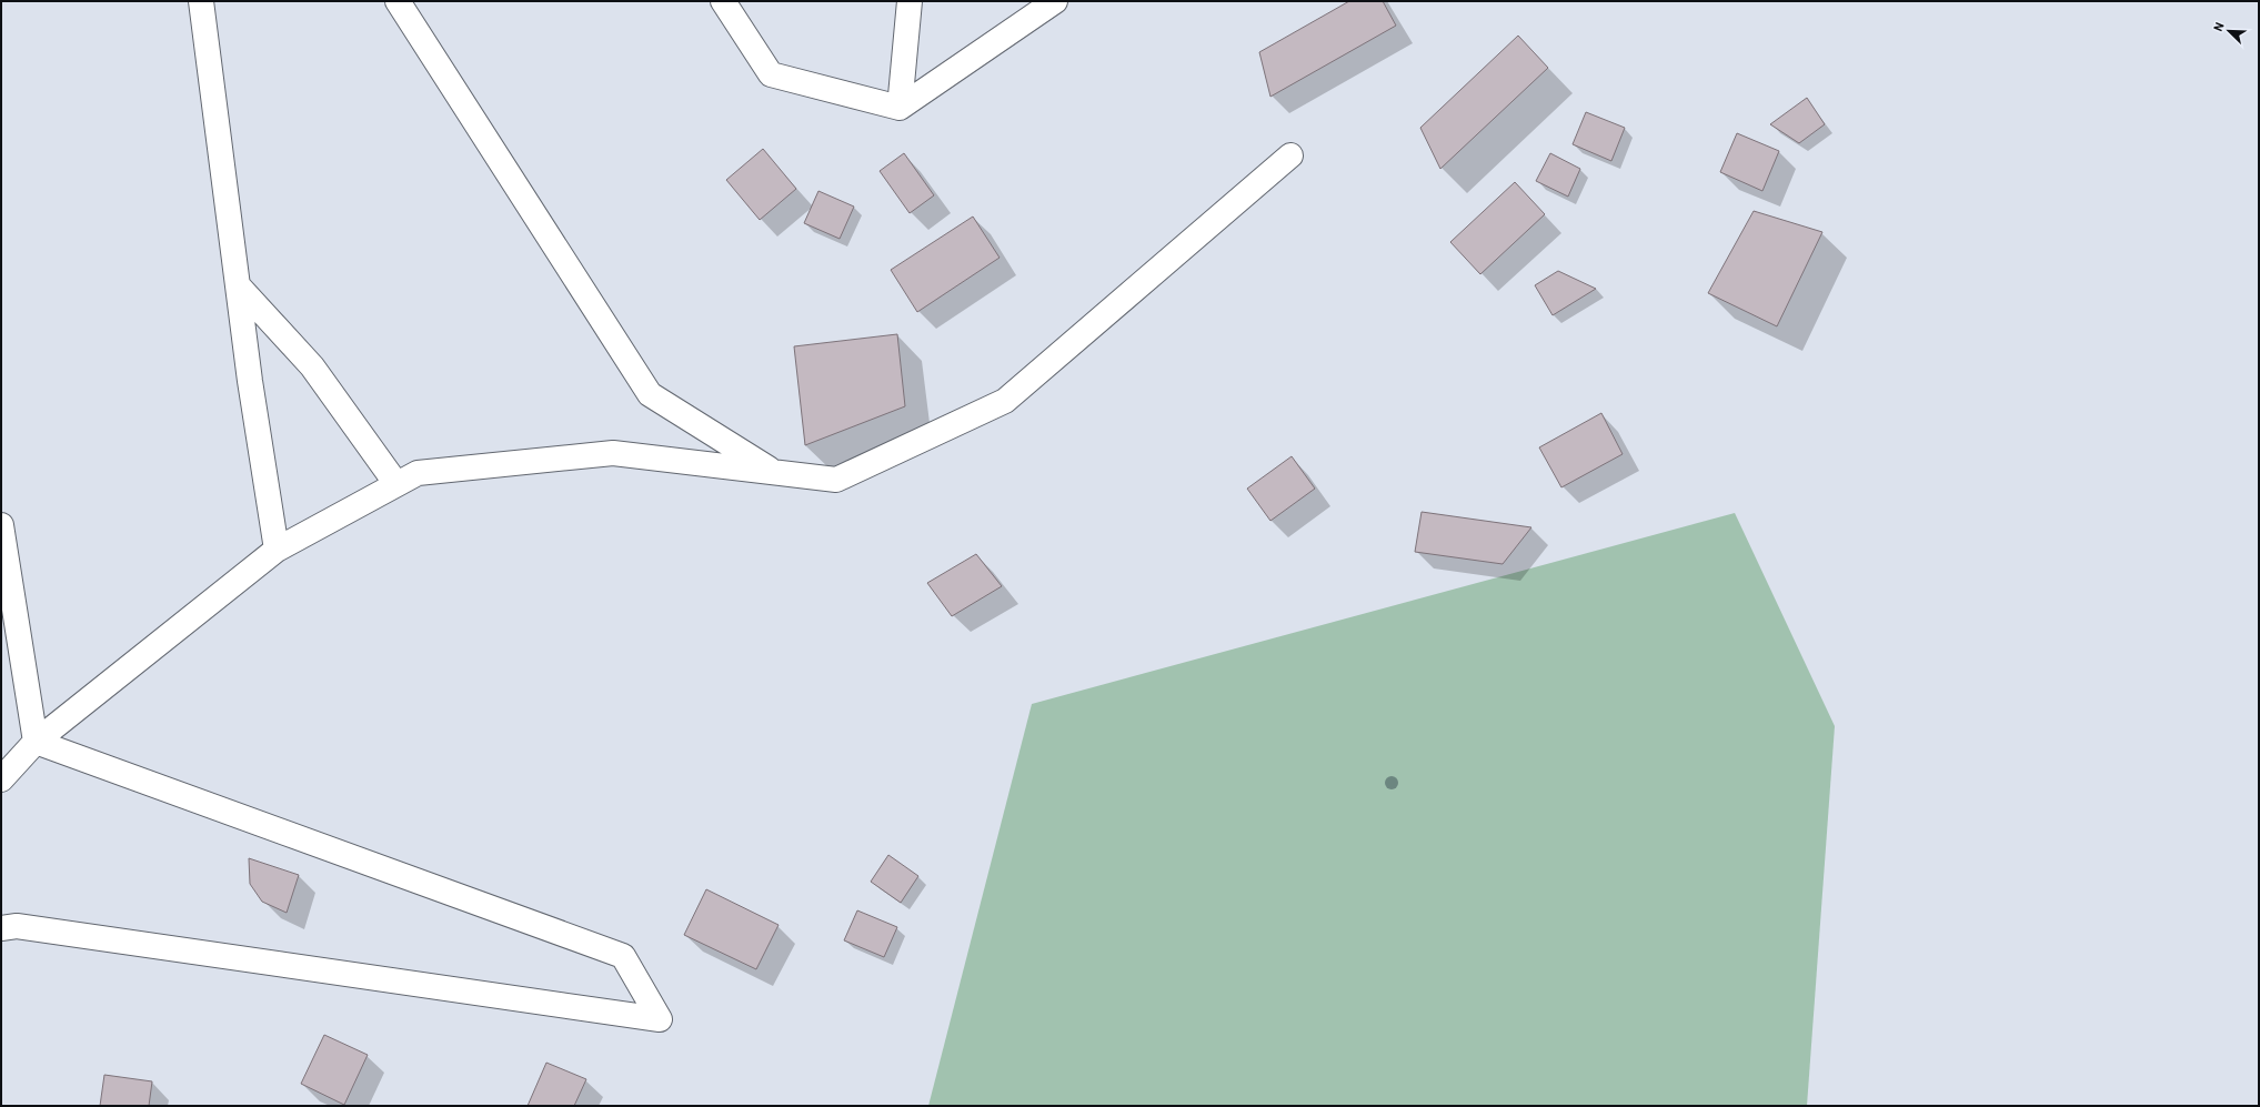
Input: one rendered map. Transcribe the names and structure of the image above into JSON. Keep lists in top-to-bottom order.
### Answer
{
  "north": "top left"
}
